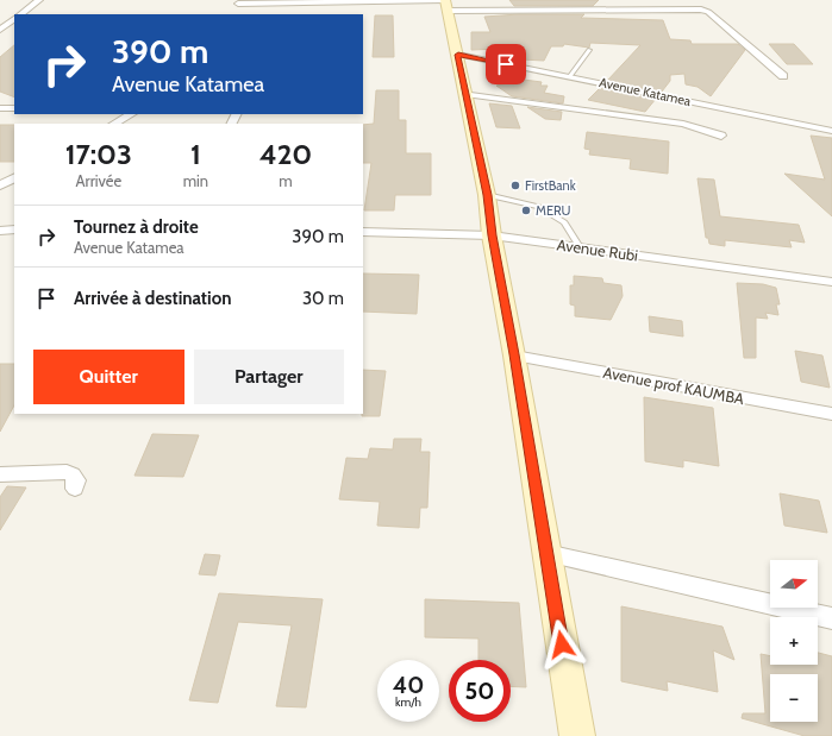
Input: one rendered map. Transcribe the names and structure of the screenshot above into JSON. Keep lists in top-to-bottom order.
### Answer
{
  "streets": {
    "street": ["Avenue Katamea", "Avenue Rubi", "Avenue prof KAUMBA"]
  },
  "places": ["FirstBank", "MERU"],
  "north": "right",
  "page": {
    "turn": ["390 m", "Avenue Katamea"],
    "eta": [
      "17:03",
      "Arrivée",
      "1",
      "min",
      "420",
      "m"
    ],
    "list": [
      {
        "name": "Tournez à droite",
        "note": "Avenue Katamea",
        "value": "390 m"
      },
      {
        "name": "Arrivée à destination",
        "value": "30 m"
      }
    ],
    "buttons": ["Quitter", "Partager"],
    "map_buttons": ["+", "−"],
    "speed": "40 km/h",
    "limit": "50"
  }
}
